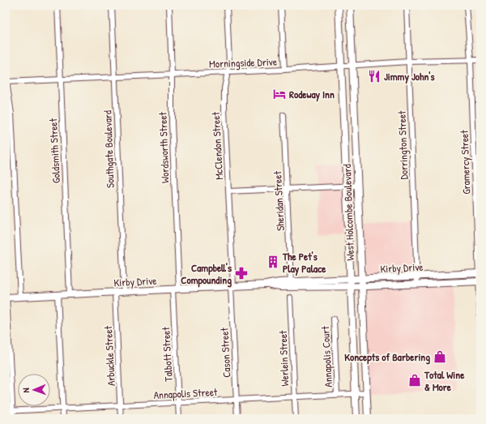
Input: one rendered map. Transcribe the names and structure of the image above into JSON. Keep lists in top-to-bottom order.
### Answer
{
  "streets": {
    "main road": ["West Holcombe Boulevard", "Kirby Drive"],
    "street": [
      "Morningside Drive",
      "Dorrington Street",
      "McClendon Street",
      "Wordsworth Street",
      "Southgate Boulevard",
      "Goldsmith Street",
      "Gramercy Street",
      "Sheridan Street",
      "Cason Street",
      "Talbott Street",
      "Arbuckle Street",
      "Annapolis Court",
      "Werlein Street",
      "Annapolis Street"
    ]
  },
  "crossings": [
    ["Morningside Drive", "Dorrington Street"],
    ["Morningside Drive", "McClendon Street"],
    ["Morningside Drive", "Wordsworth Street"],
    ["Morningside Drive", "Southgate Boulevard"],
    ["Morningside Drive", "Goldsmith Street"],
    ["Morningside Drive", "Gramercy Street"],
    ["Morningside Drive", "West Holcombe Boulevard"],
    ["Dorrington Street", "Kirby Drive"],
    ["McClendon Street", "Kirby Drive"],
    ["McClendon Street", "Cason Street"],
    ["Wordsworth Street", "Kirby Drive"],
    ["Wordsworth Street", "Talbott Street"],
    ["Southgate Boulevard", "Kirby Drive"],
    ["Goldsmith Street", "Kirby Drive"],
    ["Gramercy Street", "Kirby Drive"],
    ["Sheridan Street", "Kirby Drive"],
    ["West Holcombe Boulevard", "Kirby Drive"],
    ["West Holcombe Boulevard", "Annapolis Street"],
    ["Kirby Drive", "Cason Street"],
    ["Kirby Drive", "Talbott Street"],
    ["Kirby Drive", "Arbuckle Street"],
    ["Cason Street", "Annapolis Street"],
    ["Talbott Street", "Annapolis Street"],
    ["Arbuckle Street", "Annapolis Street"],
    ["Annapolis Court", "Annapolis Street"],
    ["Werlein Street", "Annapolis Street"]
  ],
  "places": {
    "restaurant": ["Jimmy John's"],
    "hotel": ["Rodeway Inn"],
    "building": ["The Pet's Play Palace"],
    "pharmacy": ["Campbell's Compounding"],
    "shop": ["Koncepts of Barbering", "Total Wine & More"]
  },
  "north": "left"
}
